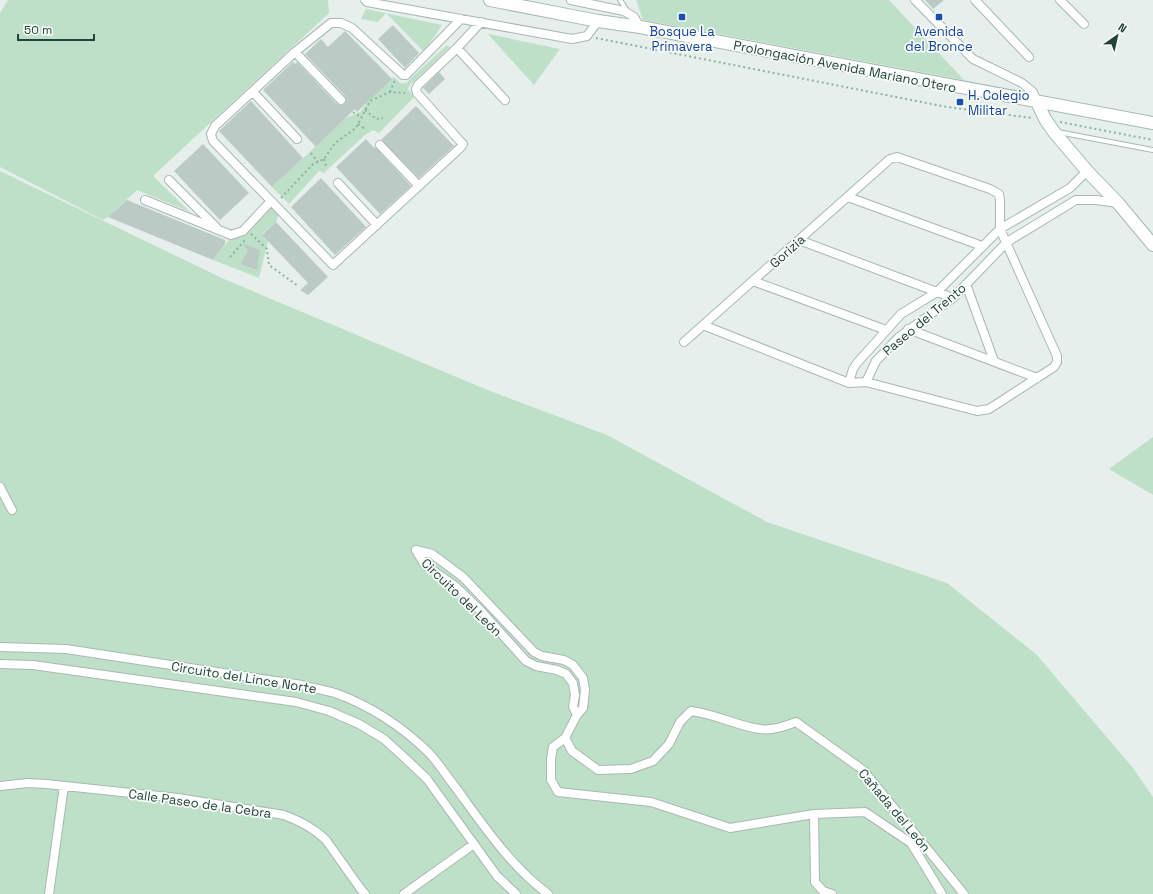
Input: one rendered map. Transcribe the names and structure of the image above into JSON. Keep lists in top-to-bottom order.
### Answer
{
  "streets": {
    "street": [
      "Prolongación Avenida Mariano Otero",
      "Gorizia",
      "Paseo del Trento",
      "Circuito del León",
      "Circuito del Lince Norte",
      "Calle Paseo de la Cebra",
      "Cañada del León"
    ]
  },
  "crossings": [
    ["Gorizia", "Paseo del Trento"],
    ["Circuito del León", "Cañada del León"]
  ],
  "places": {
    "transit": ["Bosque La Primavera", "Avenida del Bronce", "H. Colegio Militar"]
  },
  "scale_bar": "50 m",
  "north": "top right"
}
